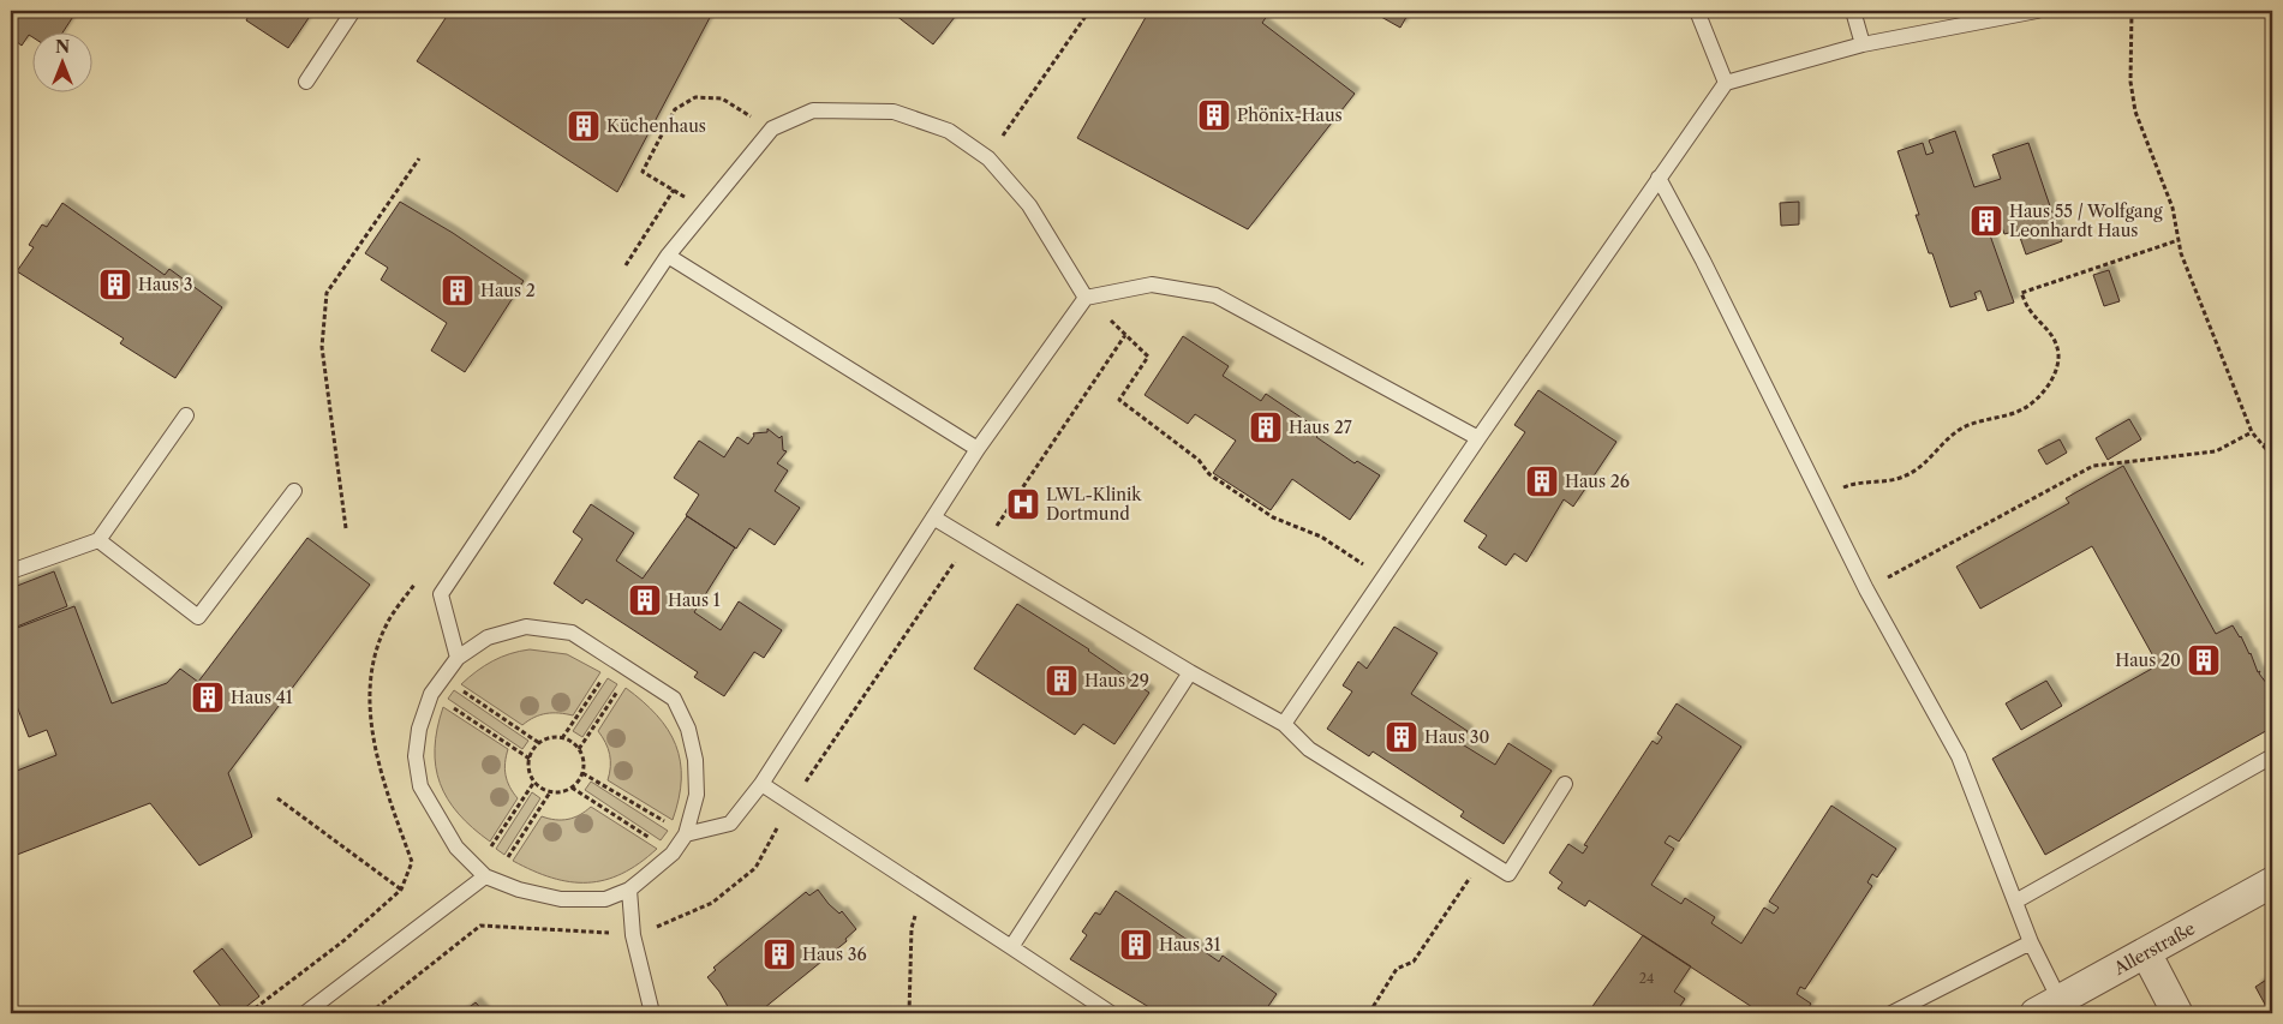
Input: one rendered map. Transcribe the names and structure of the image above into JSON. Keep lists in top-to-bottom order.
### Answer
{
  "streets": {
    "street": ["Allerstraße"]
  },
  "places": {
    "building": [
      "Phönix-Haus",
      "Küchenhaus",
      "Haus 55 / Wolfgang Leonhardt Haus",
      "Haus 3",
      "Haus 2",
      "Haus 27",
      "Haus 26",
      "Haus 1",
      "Haus 20",
      "Haus 29",
      "Haus 41",
      "Haus 30",
      "Haus 31",
      "Haus 36"
    ],
    "hospital": ["LWL-Klinik Dortmund"]
  },
  "house_numbers": ["24"],
  "north": "top"
}
